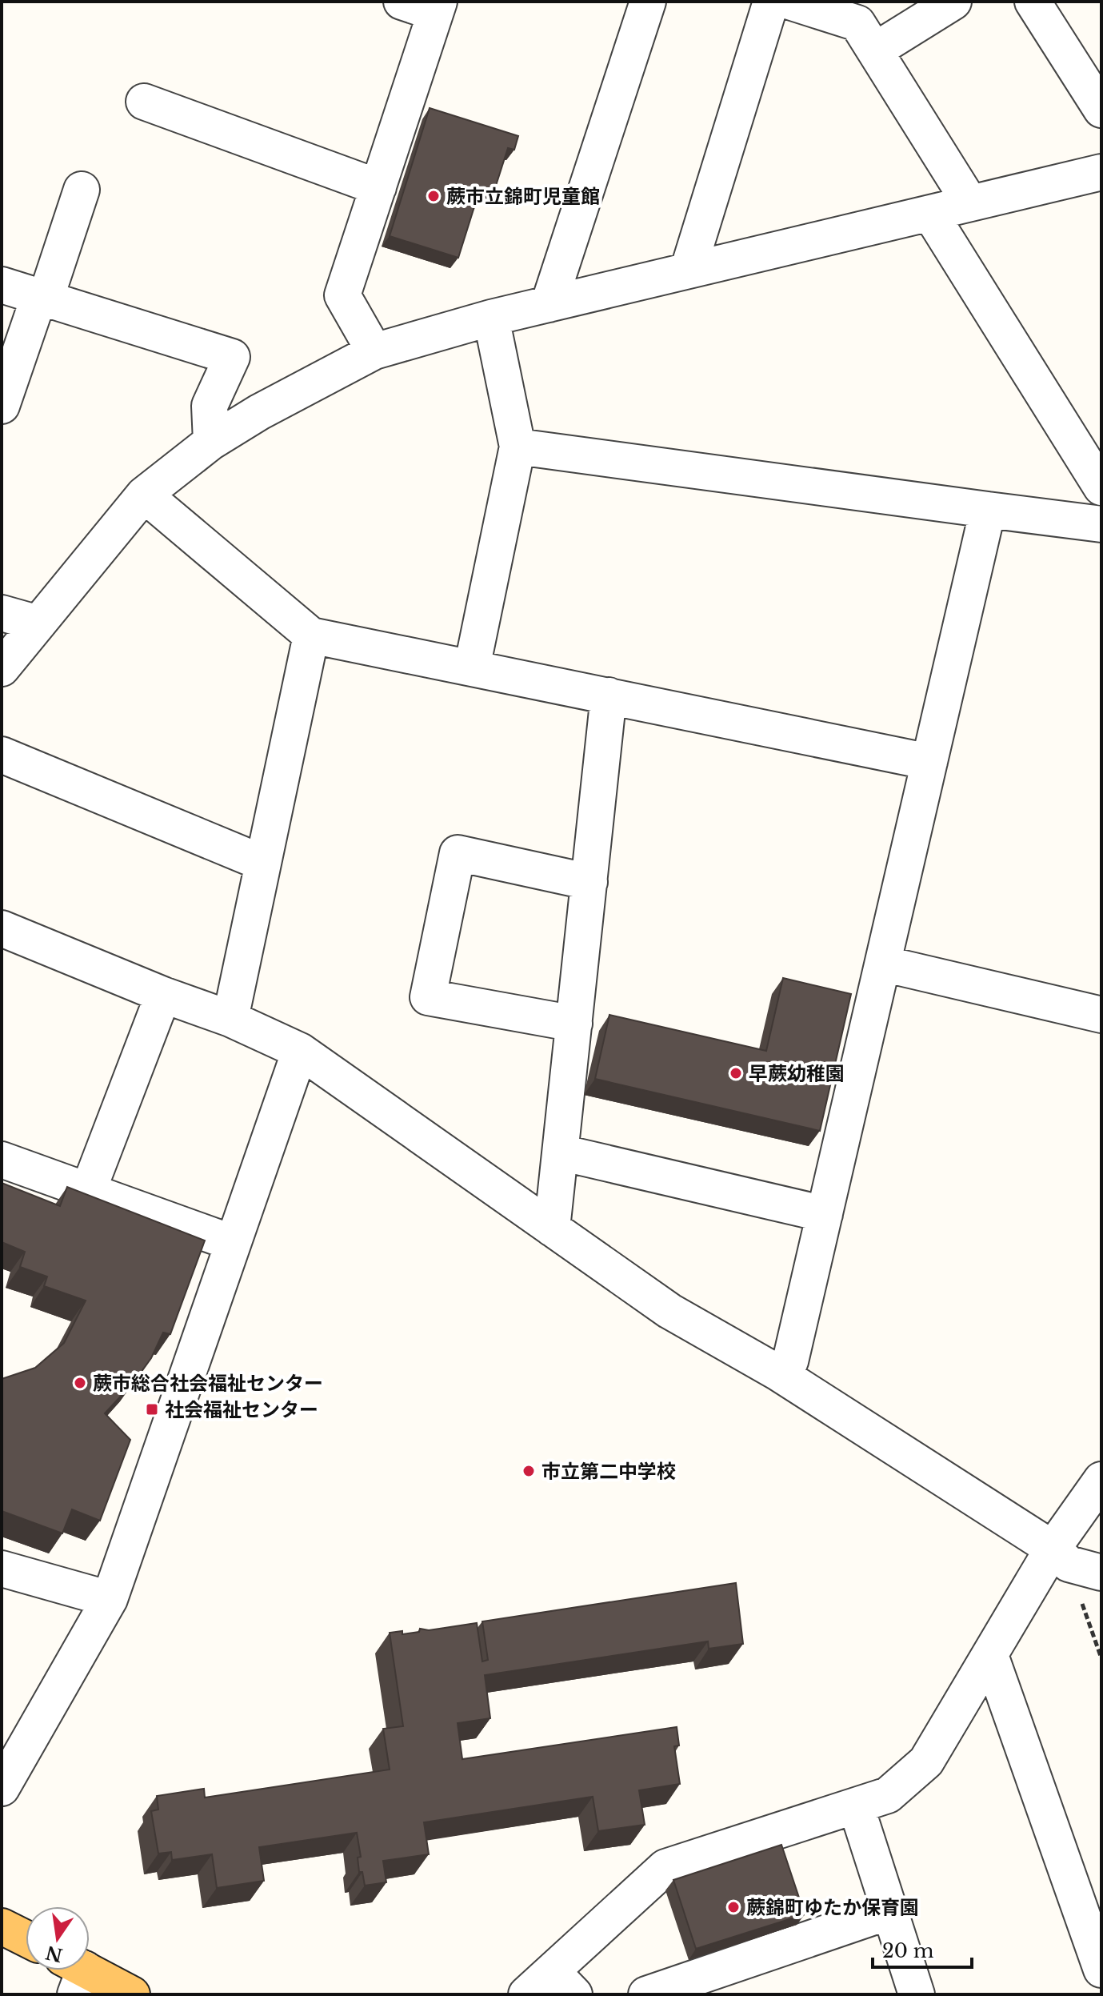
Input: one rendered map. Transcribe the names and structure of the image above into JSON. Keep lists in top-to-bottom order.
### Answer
{
  "places": {
    "other": [
      "蕨市立錦町児童館",
      "早蕨幼稚園",
      "蕨市総合社会福祉センター",
      "市立第二中学校",
      "蕨錦町ゆたか保育園"
    ],
    "transit": ["社会福祉センター"]
  },
  "scale_bar": "20 m",
  "north": "bottom"
}
